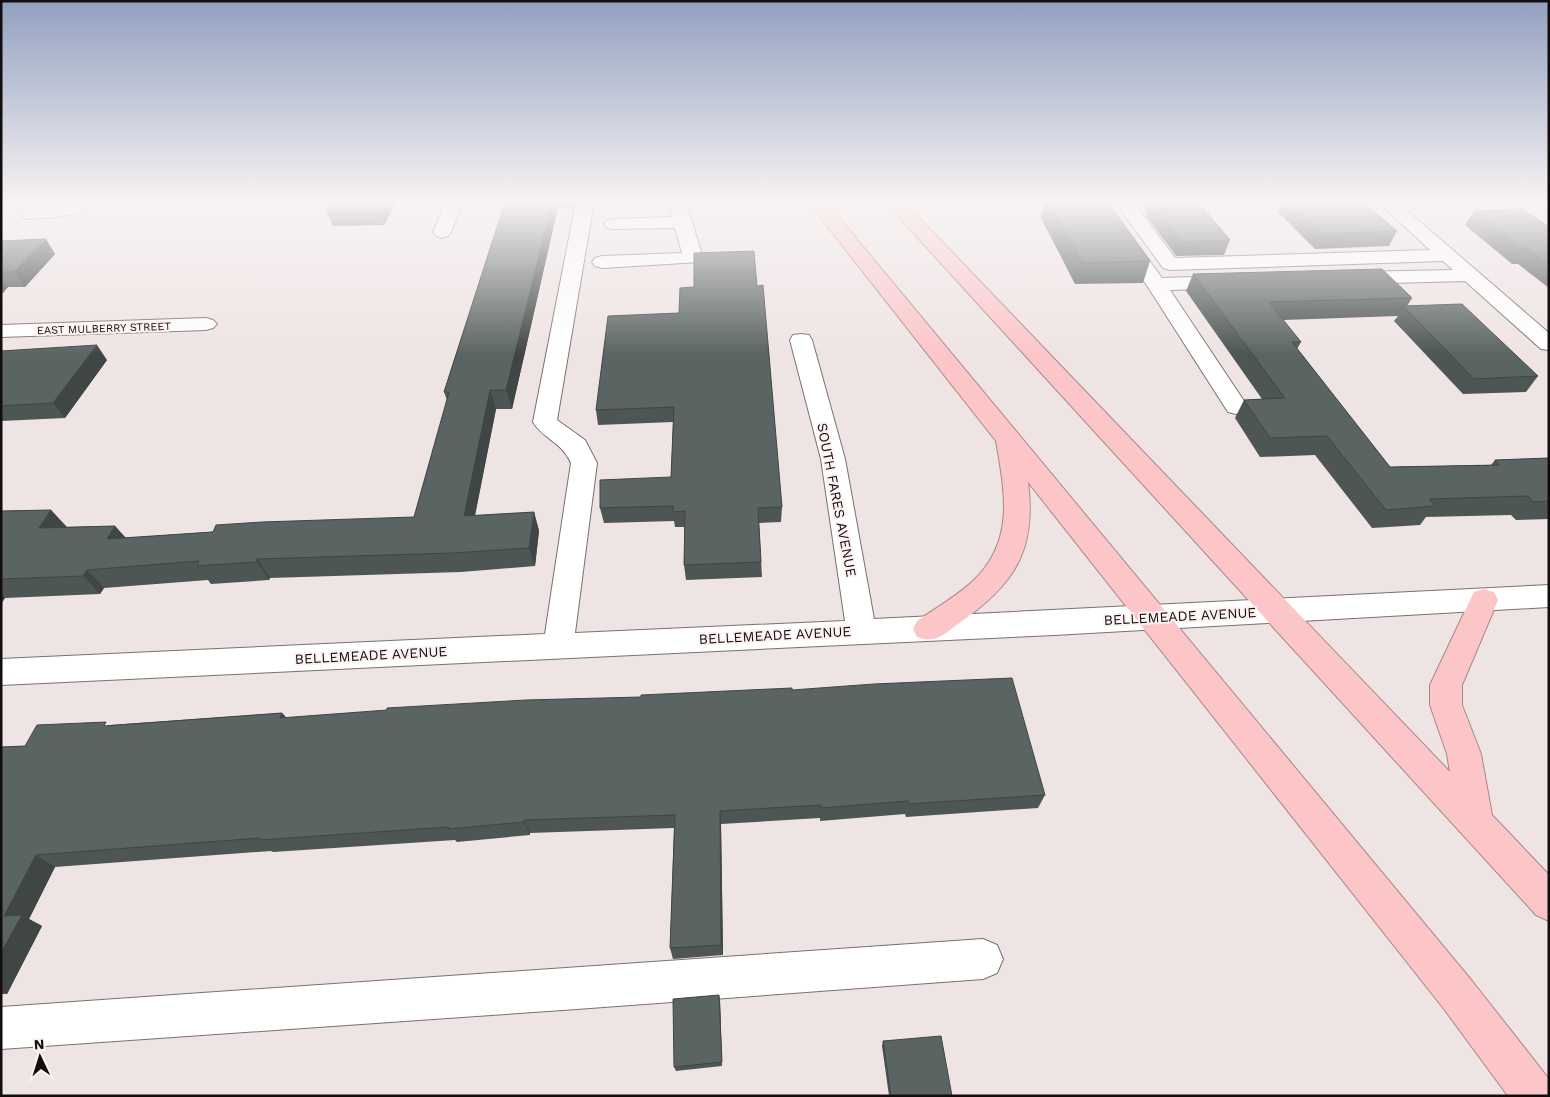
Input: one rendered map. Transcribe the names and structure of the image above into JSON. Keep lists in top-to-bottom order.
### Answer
{
  "streets": {
    "street": ["EAST MULBERRY STREET", "SOUTH FARES AVENUE", "BELLEMEADE AVENUE"]
  },
  "crossings": [
    ["SOUTH FARES AVENUE", "BELLEMEADE AVENUE"]
  ],
  "north": "top"
}
